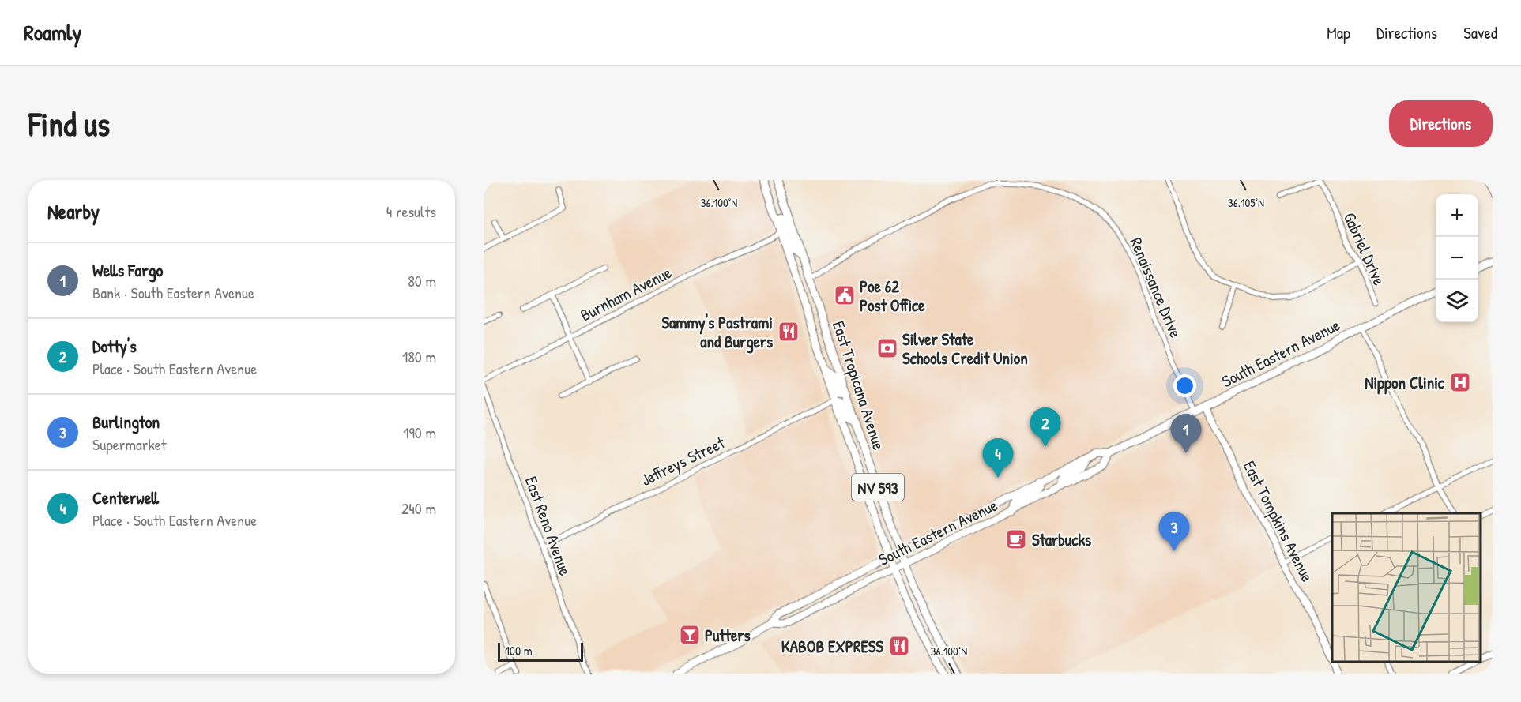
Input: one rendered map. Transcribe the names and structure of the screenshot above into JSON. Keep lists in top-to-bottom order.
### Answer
{
  "streets": {
    "main road": ["South Eastern Avenue", "East Tropicana Avenue", "NV 593"],
    "street": [
      "Gabriel Drive",
      "Renaissance Drive",
      "Burnham Avenue",
      "Jeffreys Street",
      "East Tompkins Avenue",
      "East Reno Avenue"
    ]
  },
  "crossings": [
    ["Renaissance Drive", "South Eastern Avenue"],
    ["Renaissance Drive", "East Tropicana Avenue"],
    ["Burnham Avenue", "East Tropicana Avenue"],
    ["South Eastern Avenue", "East Tropicana Avenue"],
    ["South Eastern Avenue", "East Tompkins Avenue"],
    ["East Tropicana Avenue", "Jeffreys Street"],
    ["Jeffreys Street", "East Reno Avenue"]
  ],
  "places": {
    "public building": ["Poe 62 Post Office"],
    "restaurant": ["Sammy's Pastrami and Burgers", "KABOB EXPRESS"],
    "bank": ["Silver State Schools Credit Union"],
    "hospital": ["Nippon Clinic"],
    "cafe": ["Starbucks"],
    "bar": ["Putters"]
  },
  "scale_bar": "100 m",
  "page": {
    "header": "Roamly",
    "nav": ["Map", "Directions", "Saved"],
    "buttons": "Directions",
    "title": "Find us",
    "heading": ["Nearby", "4 results"],
    "map_buttons": ["+", "−"],
    "list": [
      {
        "mark": "1",
        "name": "Wells Fargo",
        "note": "Bank · South Eastern Avenue",
        "value": "80 m"
      },
      {
        "mark": "2",
        "name": "Dotty's",
        "note": "Place · South Eastern Avenue",
        "value": "180 m"
      },
      {
        "mark": "3",
        "name": "Burlington",
        "note": "Supermarket",
        "value": "190 m"
      },
      {
        "mark": "4",
        "name": "Centerwell",
        "note": "Place · South Eastern Avenue",
        "value": "240 m"
      }
    ],
    "pins": [
      "2",
      "1",
      "4",
      "3"
    ],
    "scale": "100 m"
  },
  "coordinates": ["36.100°N", "36.105°N"]
}
